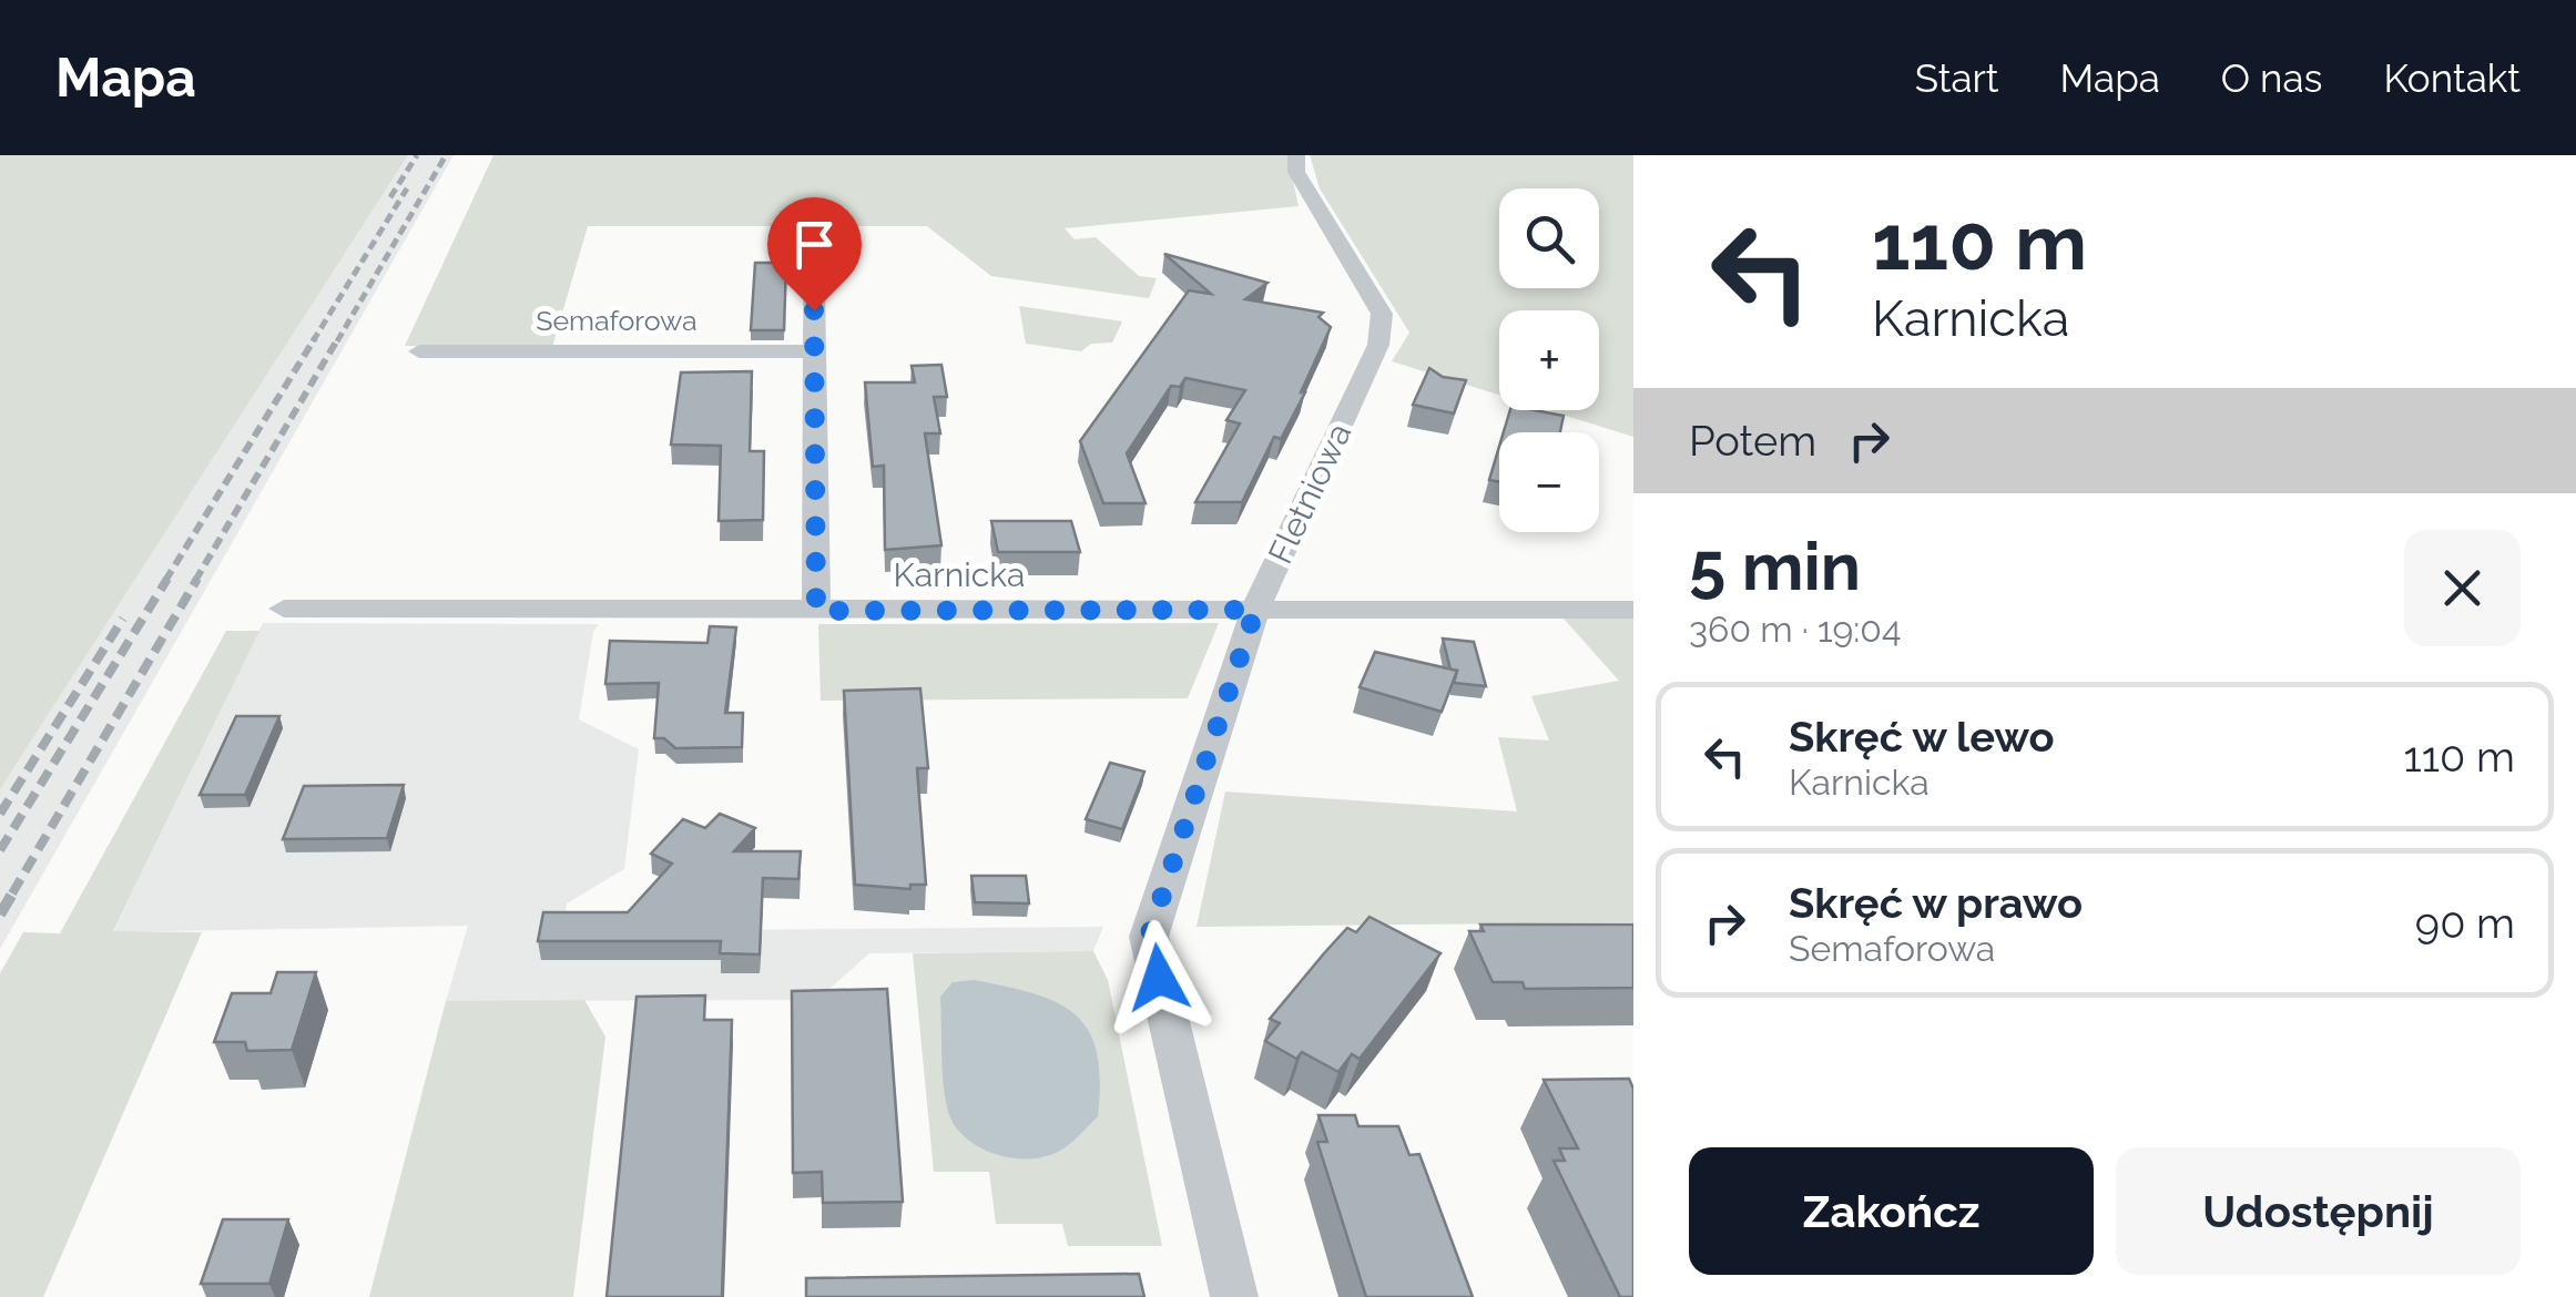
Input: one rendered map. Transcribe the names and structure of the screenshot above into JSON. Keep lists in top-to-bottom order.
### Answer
{
  "streets": {
    "street": ["Semaforowa", "Fletniowa", "Karnicka"]
  },
  "crossings": [
    ["Fletniowa", "Karnicka"]
  ],
  "page": {
    "header": "Mapa",
    "nav": [
      "Start",
      "Mapa",
      "O nas",
      "Kontakt"
    ],
    "turn": ["110 m", "Karnicka"],
    "map_buttons": ["+", "−"],
    "then": "Potem",
    "heading": ["5 min", "360 m · 19:04"],
    "list": [
      {
        "name": "Skręć w lewo",
        "note": "Karnicka",
        "value": "110 m"
      },
      {
        "name": "Skręć w prawo",
        "note": "Semaforowa",
        "value": "90 m"
      }
    ],
    "buttons": ["Zakończ", "Udostępnij"]
  }
}
